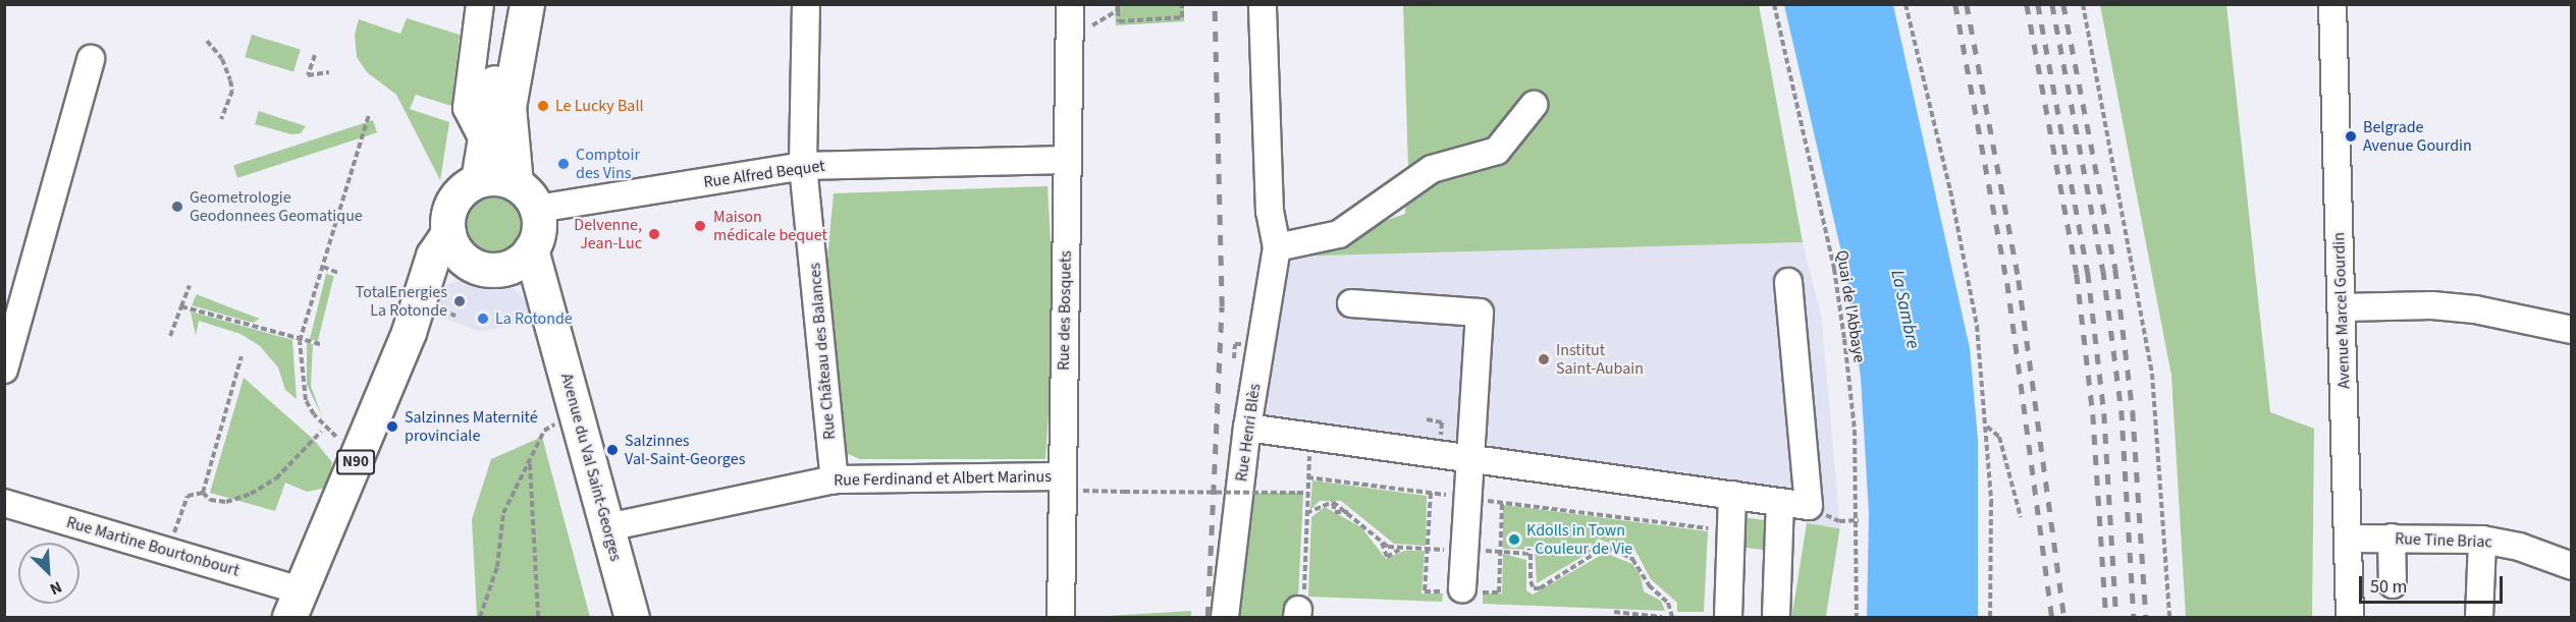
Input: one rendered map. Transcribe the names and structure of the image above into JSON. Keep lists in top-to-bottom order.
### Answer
{
  "streets": {
    "main road": ["N90", "Avenue du Val Saint-Georges"],
    "street": [
      "Rue Alfred Bequet",
      "Rue des Bosquets",
      "Avenue Marcel Gourdin",
      "Rue Château des Balances",
      "Rue Henri Blès",
      "Rue Ferdinand et Albert Marinus",
      "Rue Tine Briac",
      "Rue Martine Bourtonbourt"
    ],
    "path": ["Quai de l'Abbaye"]
  },
  "crossings": [
    ["Rue Alfred Bequet", "Rue des Bosquets"],
    ["Rue Alfred Bequet", "Rue Château des Balances"],
    ["Rue Alfred Bequet", "N90"],
    ["Rue Alfred Bequet", "Avenue du Val Saint-Georges"],
    ["Rue des Bosquets", "Rue Ferdinand et Albert Marinus"],
    ["Avenue Marcel Gourdin", "Rue Tine Briac"],
    ["Rue Château des Balances", "Rue Ferdinand et Albert Marinus"],
    ["N90", "Avenue du Val Saint-Georges"],
    ["N90", "Rue Martine Bourtonbourt"],
    ["Avenue du Val Saint-Georges", "Rue Ferdinand et Albert Marinus"]
  ],
  "water": ["La Sambre"],
  "places": [
    "Le Lucky Ball",
    "Belgrade Avenue Gourdin",
    "Comptoir des Vins",
    "Geometrologie Geodonnees Geomatique",
    "Maison médicale bequet",
    "Delvenne, Jean-Luc",
    "TotalEnergies La Rotonde",
    "La Rotonde",
    "Institut Saint-Aubain",
    "Salzinnes Maternité provinciale",
    "Salzinnes Val-Saint-Georges",
    "Kdolls in Town - Couleur de Vie"
  ],
  "scale_bar": "50 m",
  "north": "bottom right"
}
